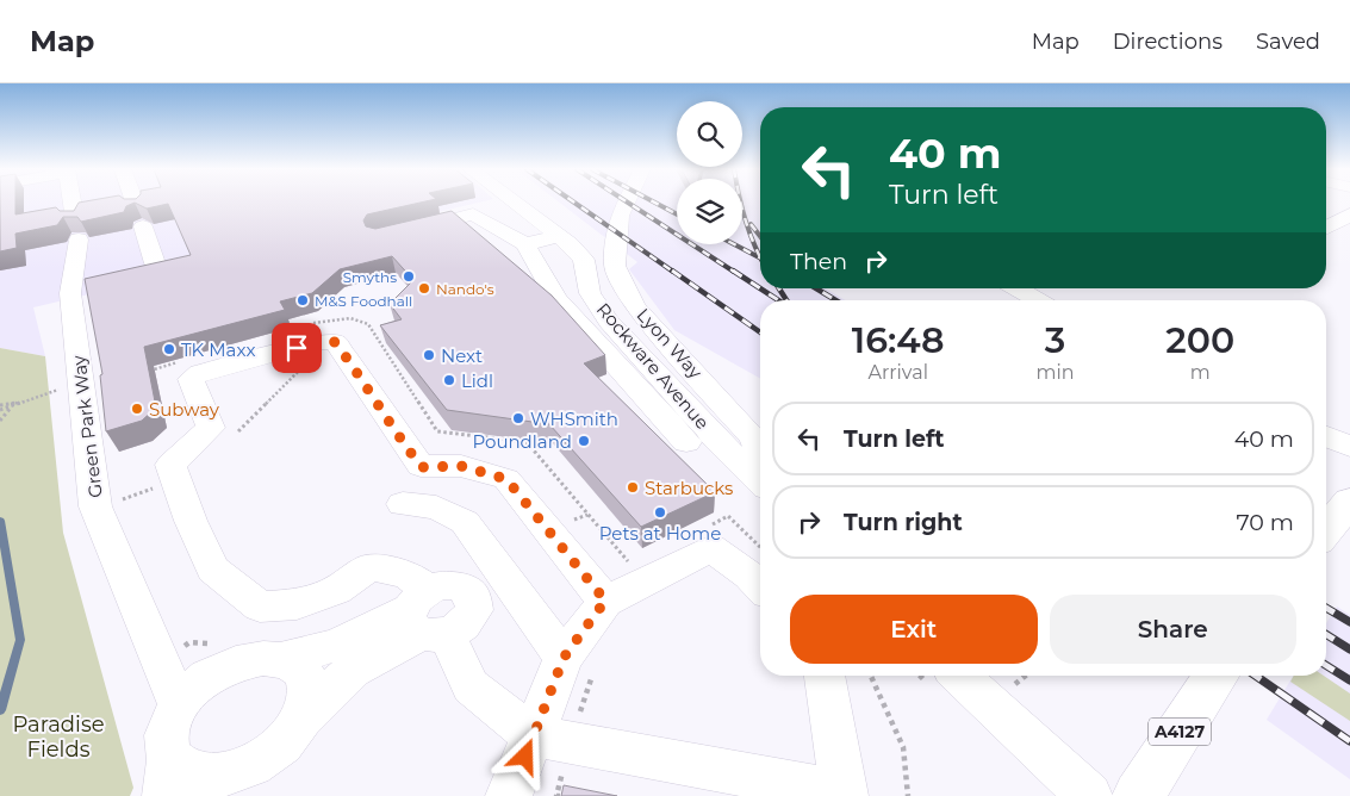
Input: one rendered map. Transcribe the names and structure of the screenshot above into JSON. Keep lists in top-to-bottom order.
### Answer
{
  "streets": {
    "main road": ["A4127"],
    "street": ["Lyon Way", "Rockware Avenue", "Green Park Way"]
  },
  "parks": ["Paradise Fields"],
  "places": [
    "Smyths",
    "Nando's",
    "M&S Foodhall",
    "TK Maxx",
    "Next",
    "Lidl",
    "Subway",
    "WHSmith",
    "Poundland",
    "Starbucks",
    "Pets at Home"
  ],
  "page": {
    "header": "Map",
    "nav": ["Map", "Directions", "Saved"],
    "turn": ["40 m", "Turn left"],
    "then": "Then",
    "eta": [
      "16:48",
      "Arrival",
      "3",
      "min",
      "200",
      "m"
    ],
    "list": [
      {
        "name": "Turn left",
        "value": "40 m"
      },
      {
        "name": "Turn right",
        "value": "70 m"
      }
    ],
    "buttons": ["Exit", "Share"]
  }
}
